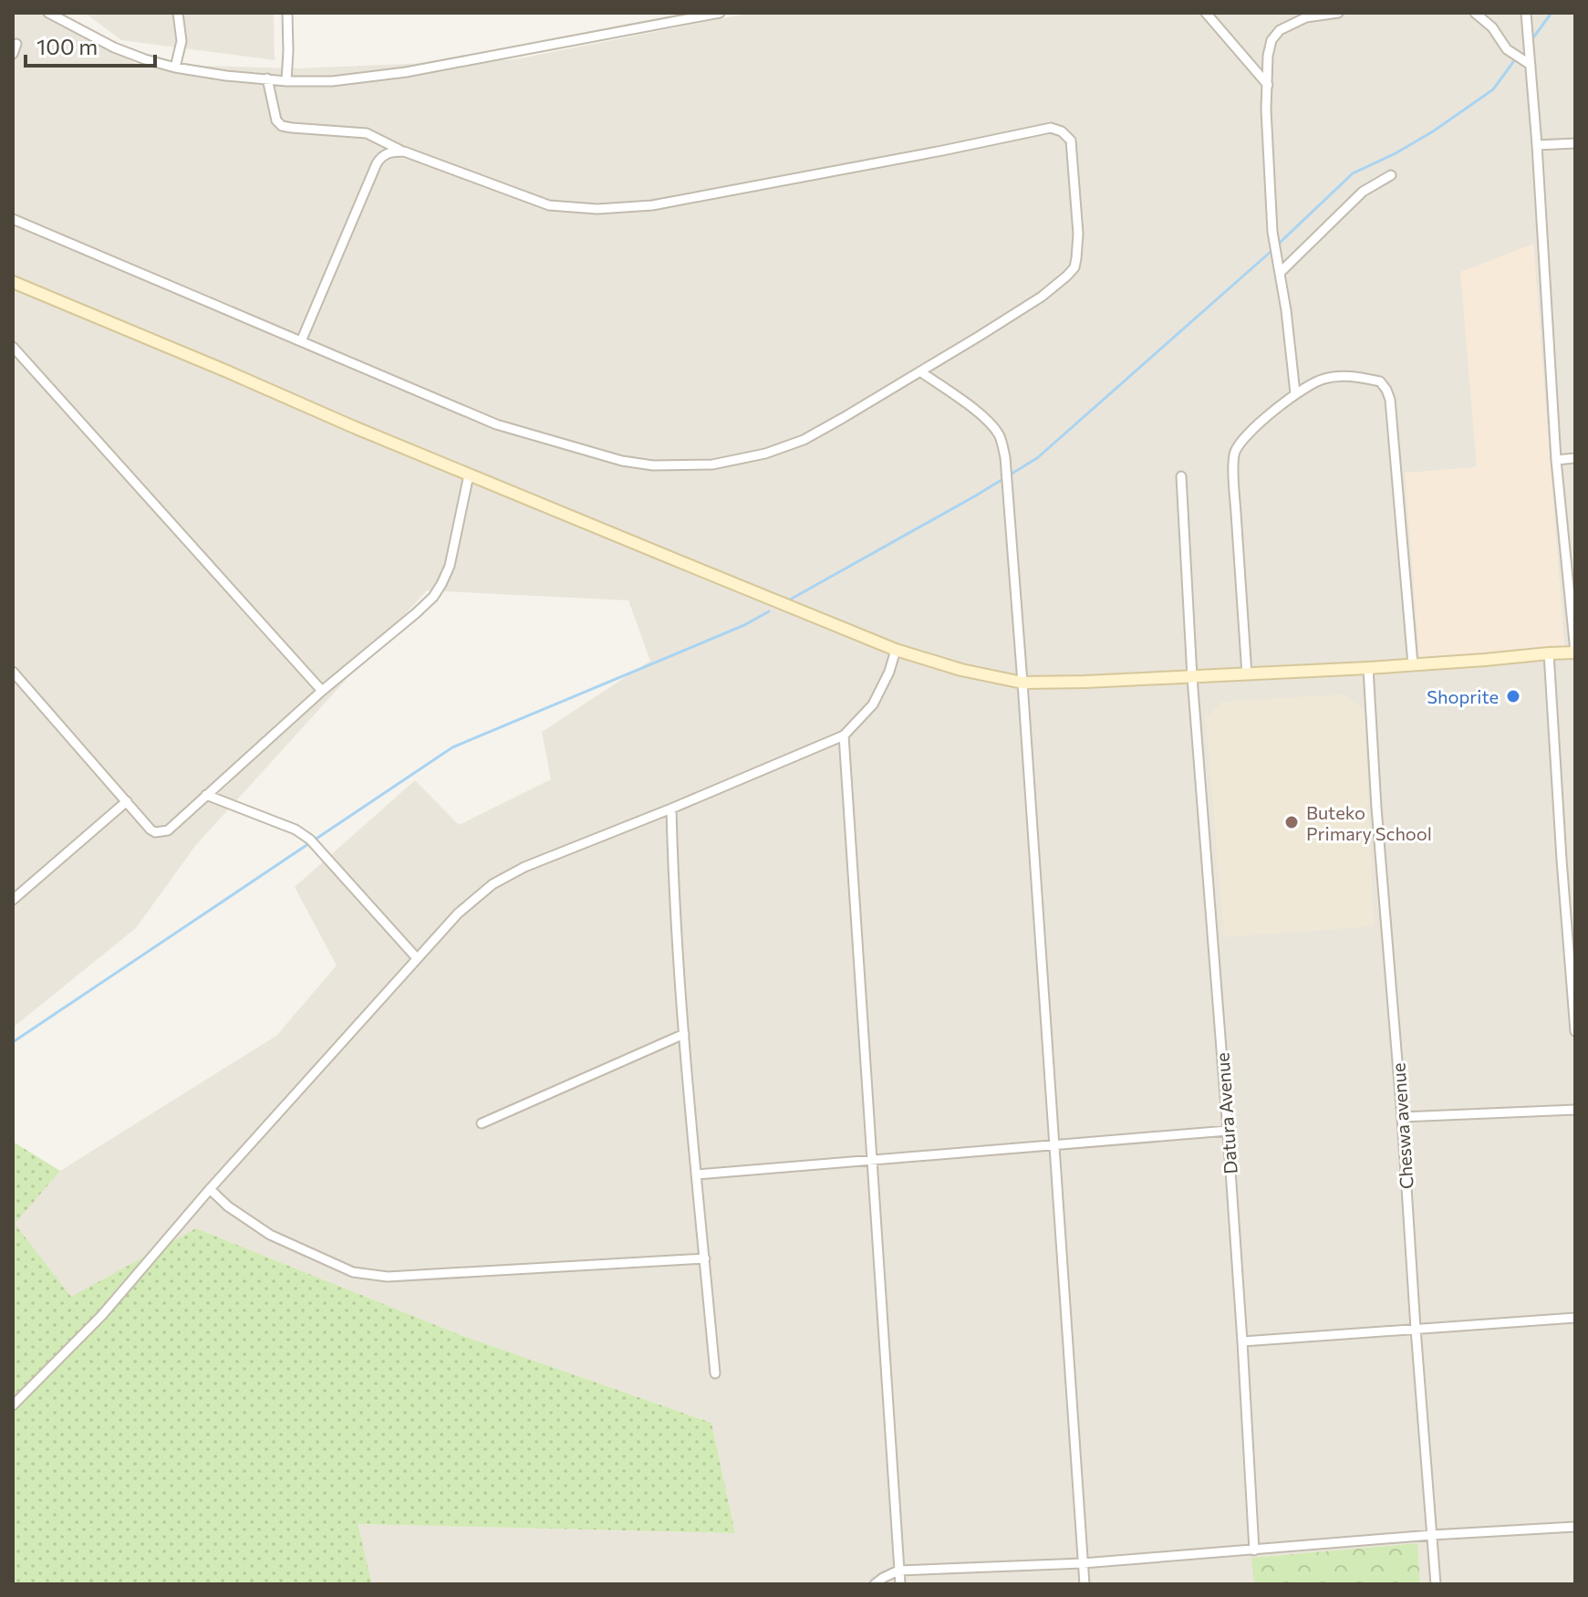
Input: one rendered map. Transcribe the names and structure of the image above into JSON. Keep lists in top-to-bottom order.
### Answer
{
  "streets": {
    "street": ["Datura Avenue", "Cheswa avenue"]
  },
  "places": ["Shoprite", "Buteko Primary School"],
  "scale_bar": "100 m"
}
